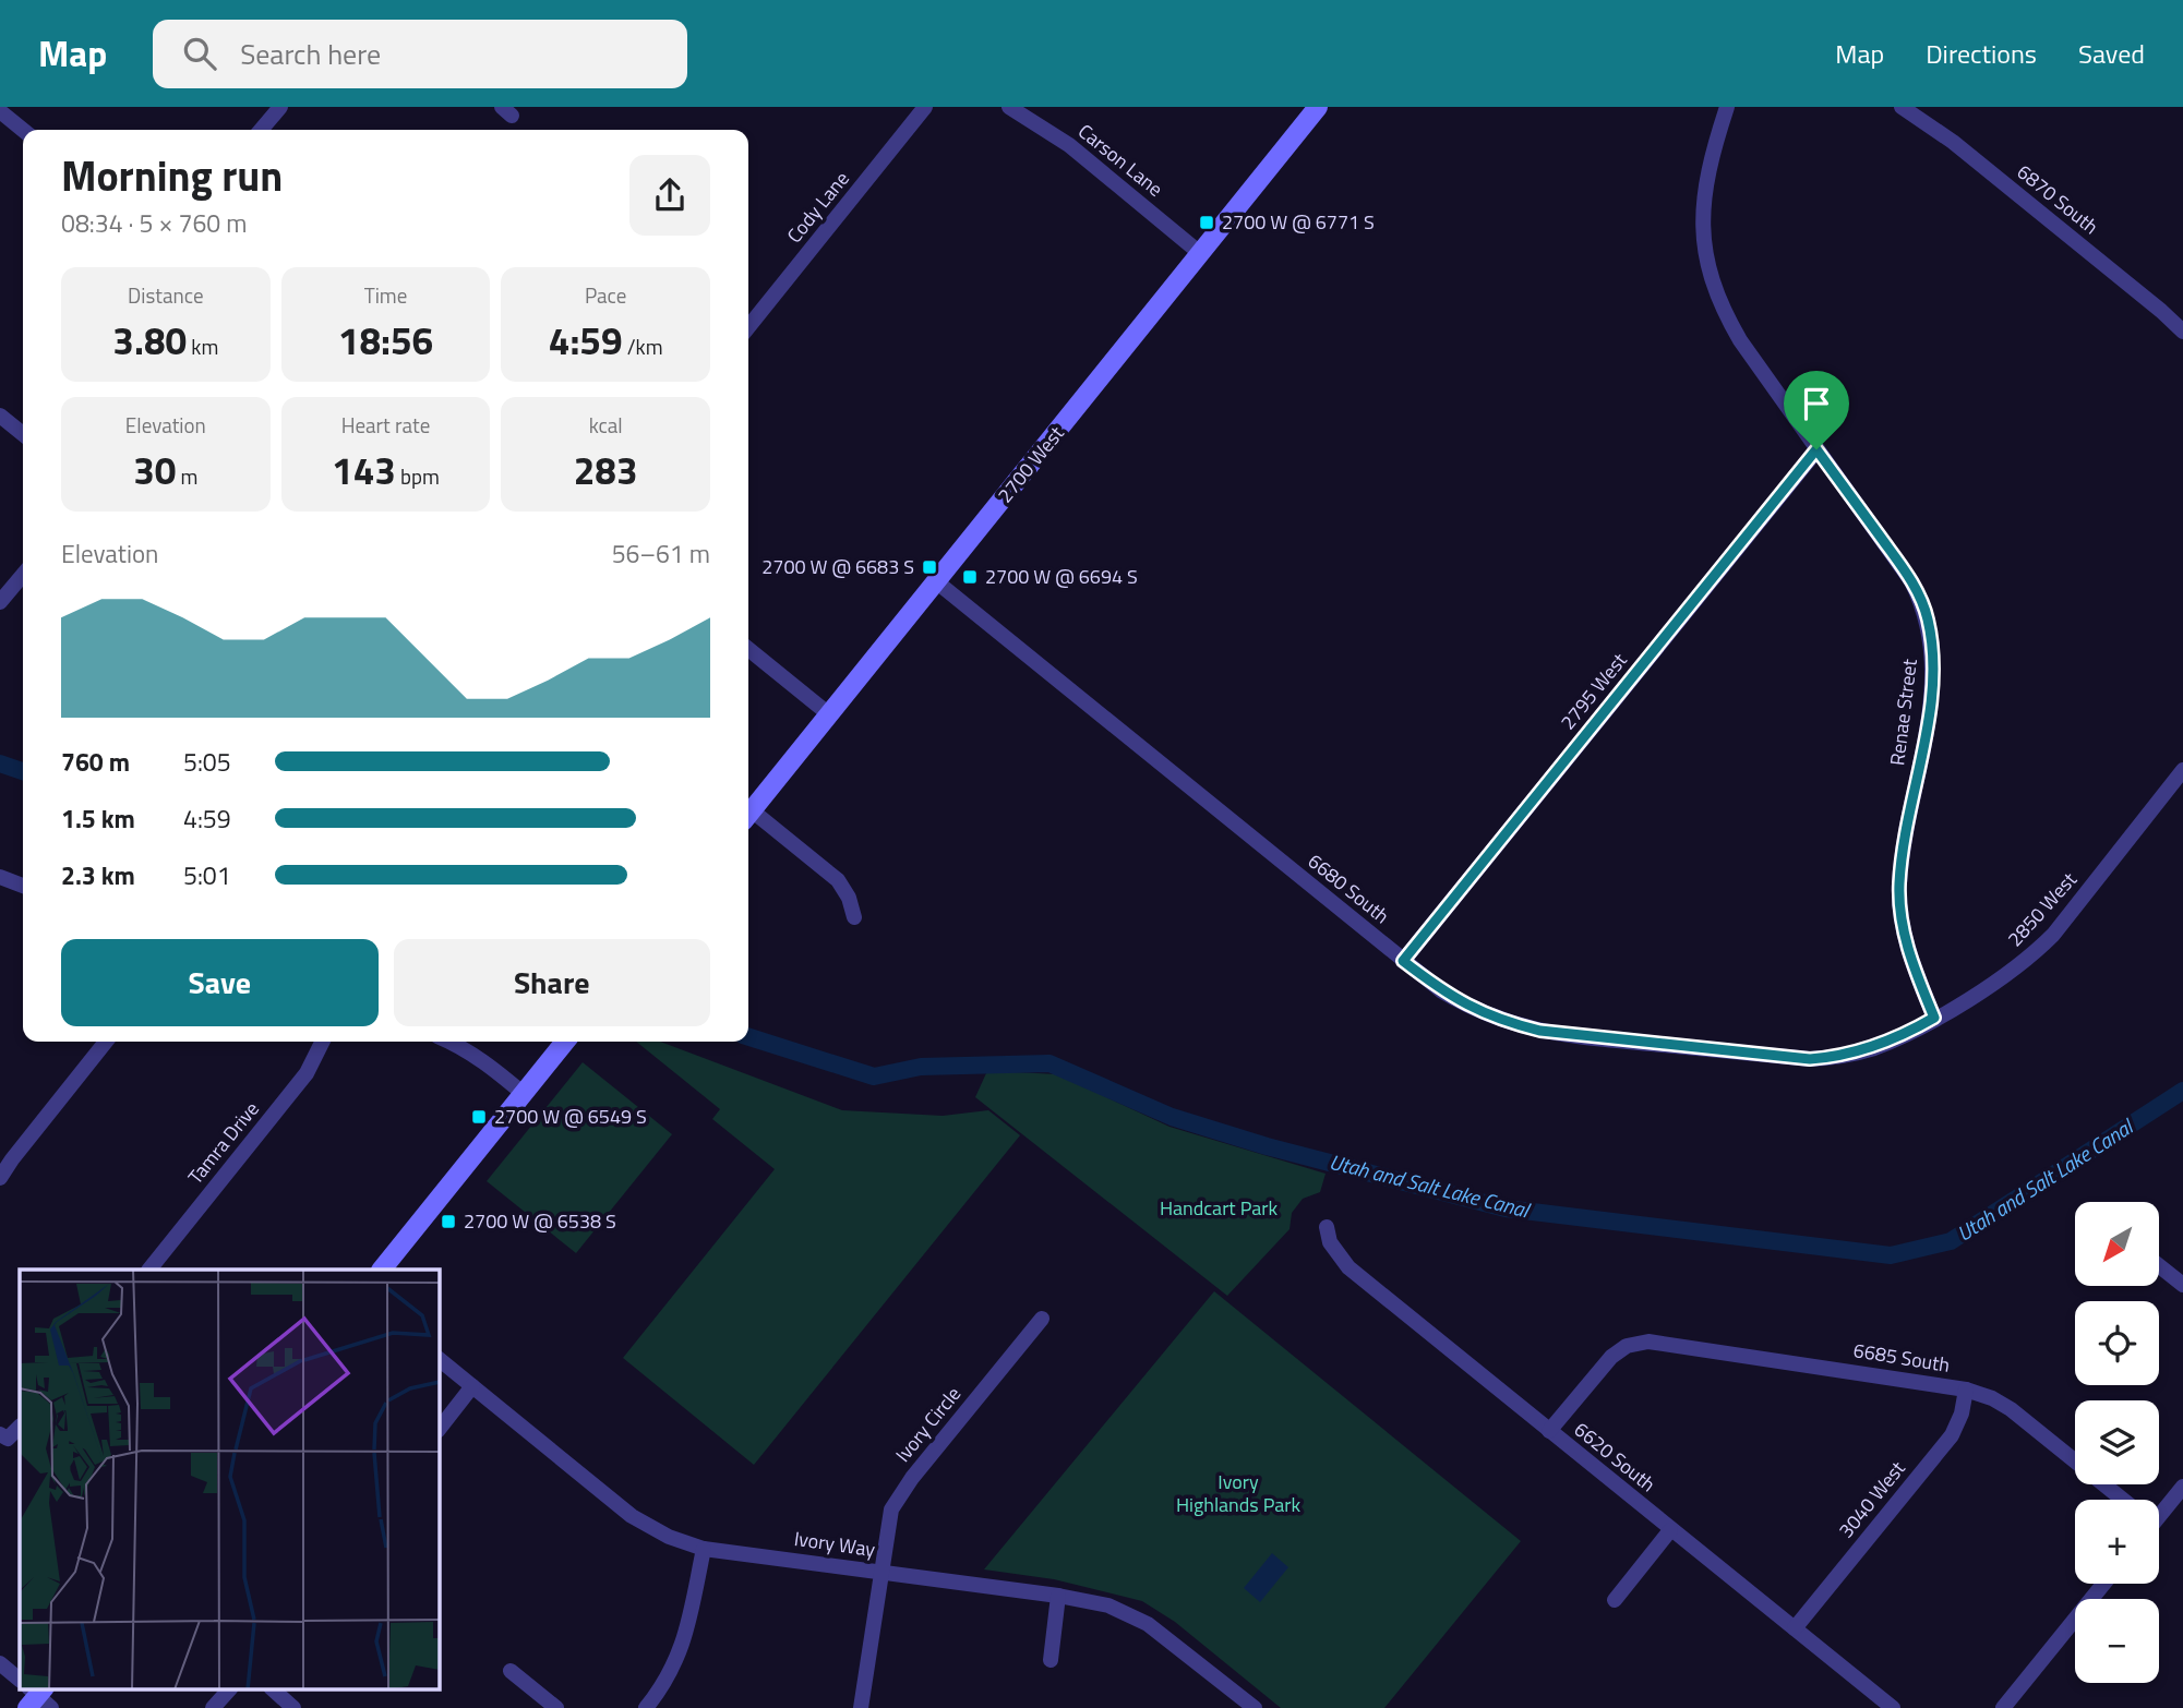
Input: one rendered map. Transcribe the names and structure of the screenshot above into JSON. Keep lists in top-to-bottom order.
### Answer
{
  "streets": {
    "main road": ["2700 West"],
    "street": [
      "Carson Lane",
      "6870 South",
      "Cody Lane",
      "2795 West",
      "Renae Street",
      "6680 South",
      "2850 West",
      "Tamra Drive",
      "6685 South",
      "Ivory Circle",
      "6620 South",
      "3040 West",
      "Ivory Way"
    ]
  },
  "crossings": [
    ["Carson Lane", "2700 West"],
    ["2700 West", "6680 South"],
    ["2795 West", "Renae Street"],
    ["2795 West", "6680 South"],
    ["Renae Street", "2850 West"],
    ["6680 South", "2850 West"],
    ["6685 South", "6620 South"],
    ["6685 South", "3040 West"],
    ["Ivory Circle", "Ivory Way"],
    ["6620 South", "3040 West"]
  ],
  "water": ["Utah and Salt Lake Canal"],
  "parks": ["Handcart Park", "Ivory Highlands Park"],
  "places": {
    "transit": [
      "2700 W @ 6771 S",
      "2700 W @ 6683 S",
      "2700 W @ 6694 S",
      "2700 W @ 6549 S",
      "2700 W @ 6538 S"
    ]
  },
  "north": "bottom left",
  "page": {
    "header": "Map",
    "search": "Search here",
    "nav": ["Map", "Directions", "Saved"],
    "heading": ["Morning run", "08:34 · 5 × 760 m"],
    "stats": [
      ["Distance", "3.80 km"],
      ["Time", "18:56"],
      ["Pace", "4:59 /km"],
      ["Elevation", "30 m"],
      ["Heart rate", "143 bpm"],
      ["kcal", "283"]
    ],
    "chart": ["Elevation", "56–61 m"],
    "list": [
      {
        "name": "760 m",
        "note": "5:05"
      },
      {
        "name": "1.5 km",
        "note": "4:59"
      },
      {
        "name": "2.3 km",
        "note": "5:01"
      }
    ],
    "buttons": ["Save", "Share"],
    "map_buttons": ["+", "−"]
  }
}
